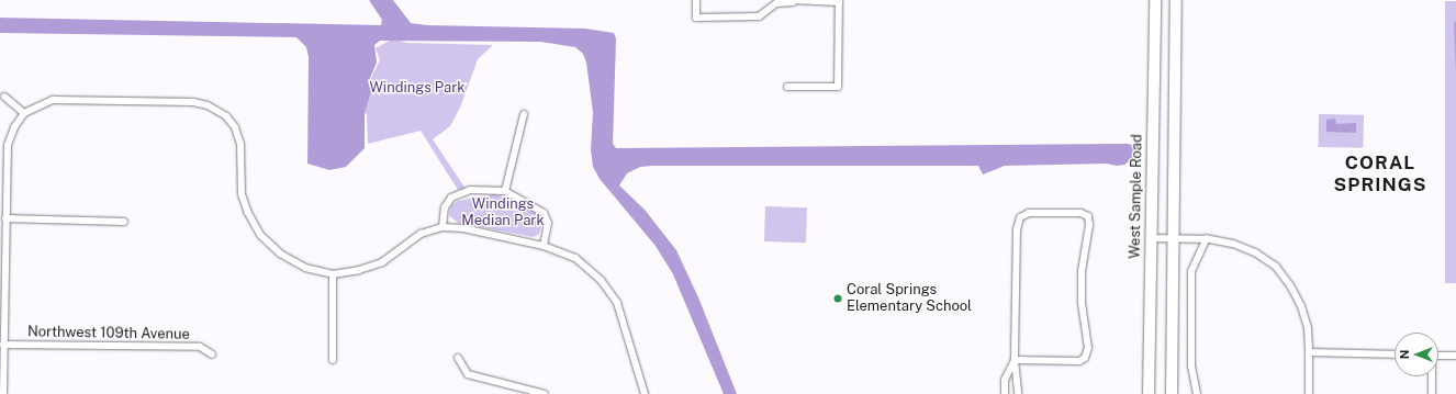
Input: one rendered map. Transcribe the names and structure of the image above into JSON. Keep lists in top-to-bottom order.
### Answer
{
  "streets": {
    "main road": ["West Sample Road"],
    "street": ["Northwest 109th Avenue"]
  },
  "districts": ["CORAL SPRINGS"],
  "parks": ["Windings Park", "Windings Median Park"],
  "places": ["Coral Springs Elementary School"],
  "north": "left"
}
